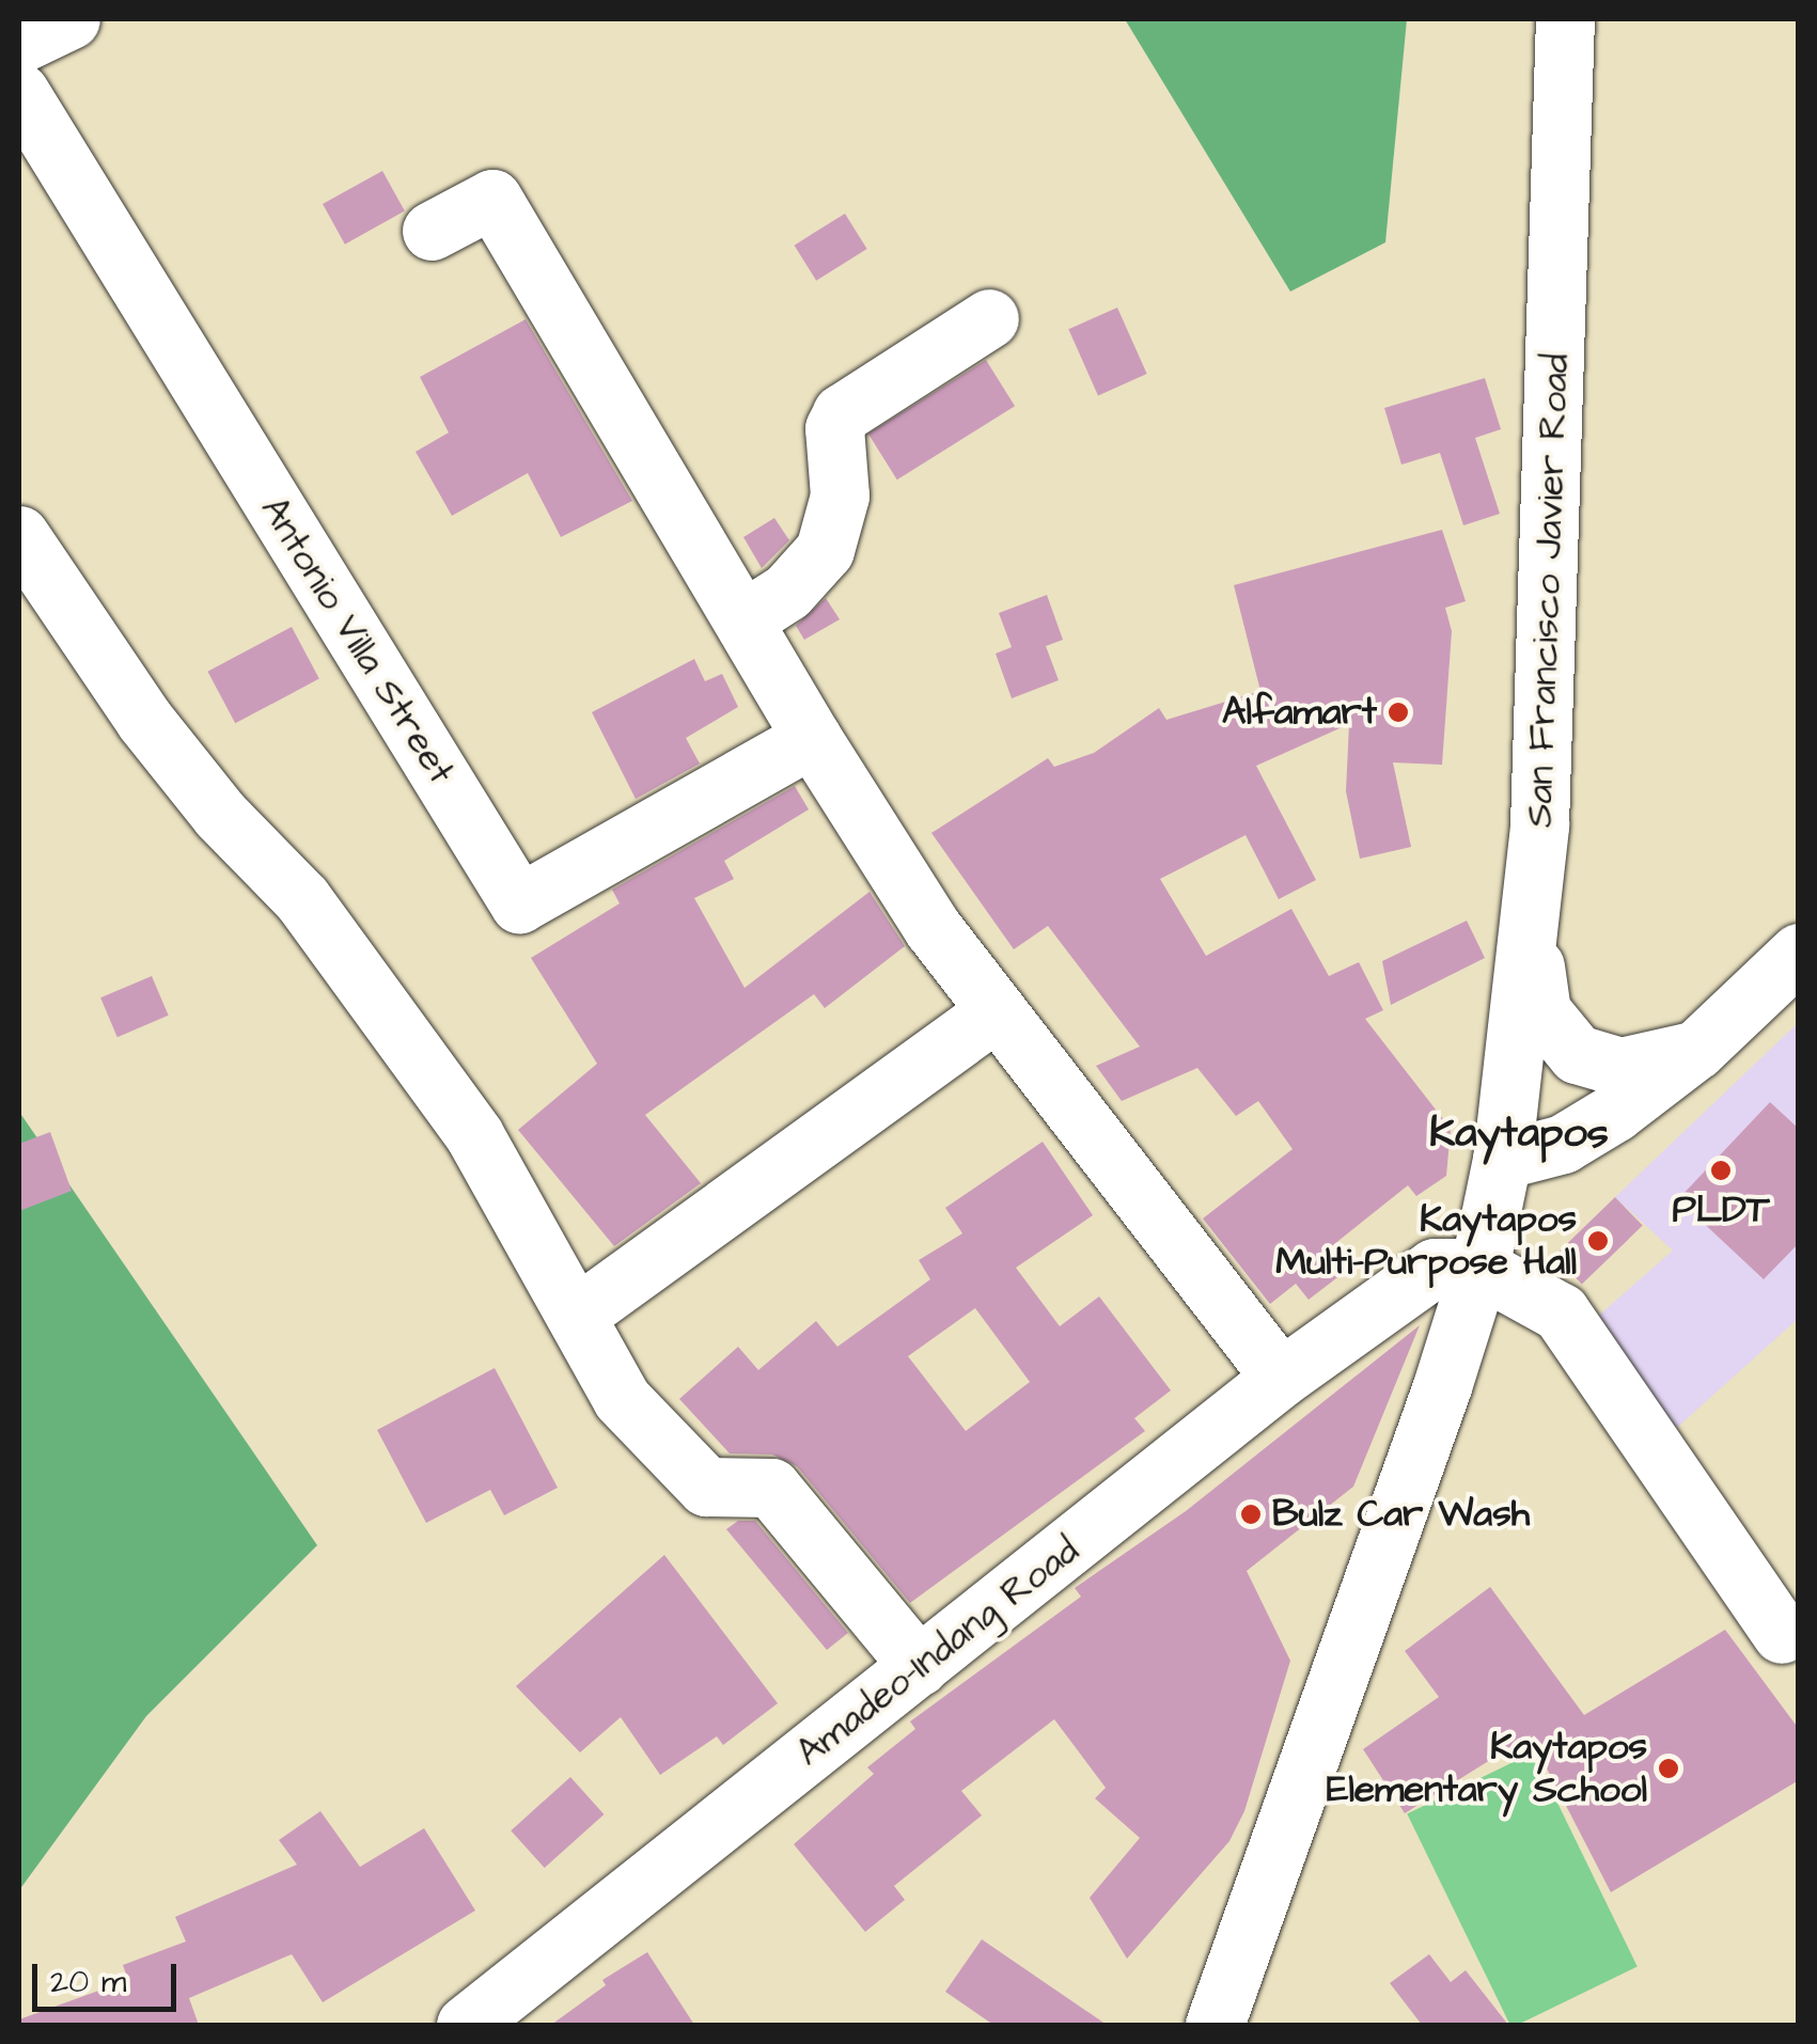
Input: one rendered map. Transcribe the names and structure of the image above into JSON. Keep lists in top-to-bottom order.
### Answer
{
  "streets": {
    "street": ["San Francisco Javier Road", "Antonio Villa Street", "Amadeo-Indang Road"]
  },
  "crossings": [
    ["San Francisco Javier Road", "Amadeo-Indang Road"]
  ],
  "districts": ["Kaytapos"],
  "places": [
    "Alfamart",
    "PLDT",
    "Kaytapos Multi-Purpose Hall",
    "Bulz Car Wash",
    "Kaytapos Elementary School"
  ],
  "scale_bar": "20 m"
}
